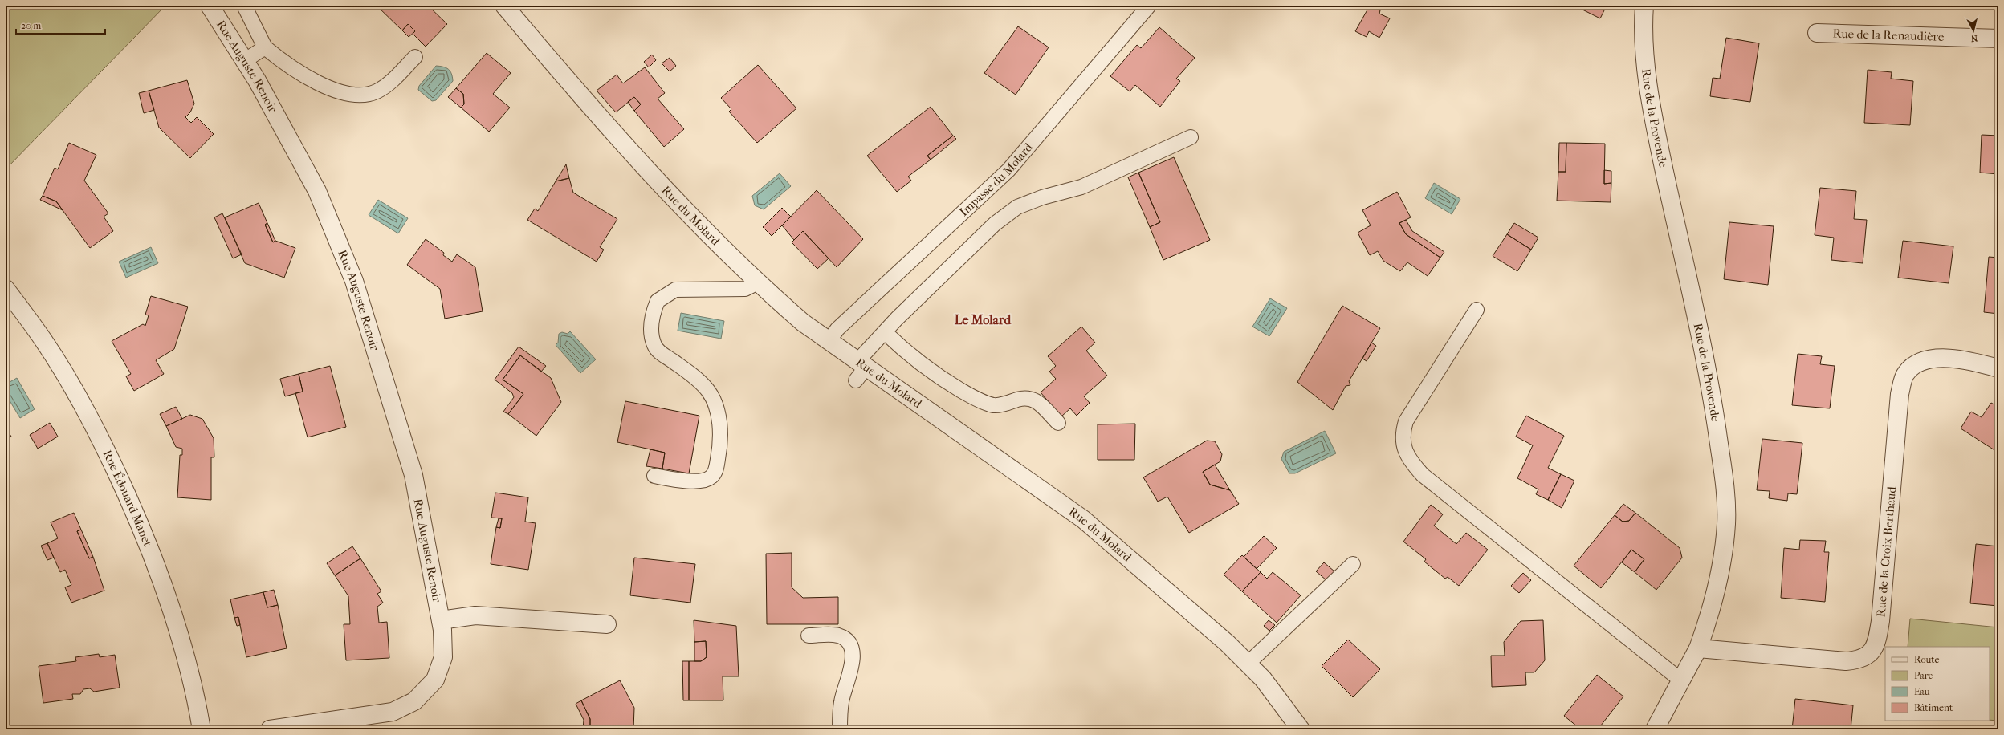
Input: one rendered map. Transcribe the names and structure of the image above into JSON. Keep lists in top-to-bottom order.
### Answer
{
  "streets": {
    "street": [
      "Rue de la Renaudière",
      "Rue Auguste Renoir",
      "Rue de la Provende",
      "Rue du Molard",
      "Rue Édouard Manet",
      "Rue de la Croix Berthaud"
    ],
    "lane": ["Impasse du Molard"]
  },
  "crossings": [
    ["Rue de la Provende", "Rue de la Croix Berthaud"],
    ["Impasse du Molard", "Rue du Molard"]
  ],
  "districts": ["Le Molard"],
  "legend": [
    "Route",
    "Parc",
    "Eau",
    "Bâtiment"
  ],
  "scale_bar": "20 m",
  "north": "bottom"
}
